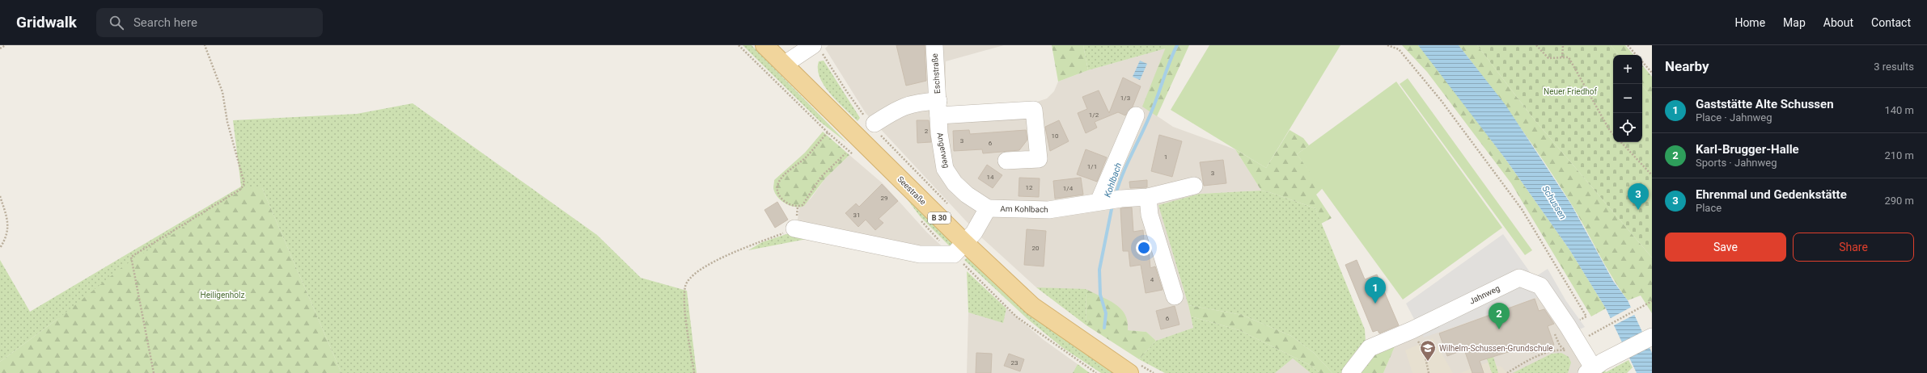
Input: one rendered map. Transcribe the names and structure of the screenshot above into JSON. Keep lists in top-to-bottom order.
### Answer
{
  "streets": {
    "main road": ["Seestraße", "B 30"],
    "street": [
      "Eschstraße",
      "Angerweg",
      "Am Kohlbach",
      "Jahnweg"
    ]
  },
  "crossings": [
    ["Eschstraße", "Angerweg"],
    ["Angerweg", "Am Kohlbach"]
  ],
  "water": ["Kohlbach", "Schussen"],
  "parks": ["Neuer Friedhof", "Heiligenholz"],
  "places": {
    "school or university": ["Wilhelm-Schussen-Grundschule"]
  },
  "house_numbers": [
    "1/3",
    "1/2",
    "2",
    "10",
    "3",
    "6",
    "1",
    "1/1",
    "3",
    "14",
    "12",
    "1/4",
    "29",
    "31",
    "20",
    "4",
    "6",
    "23"
  ],
  "page": {
    "header": "Gridwalk",
    "search": "Search here",
    "nav": [
      "Home",
      "Map",
      "About",
      "Contact"
    ],
    "heading": ["Nearby", "3 results"],
    "map_buttons": ["+", "−"],
    "list": [
      {
        "mark": "1",
        "name": "Gaststätte Alte Schussen",
        "note": "Place · Jahnweg",
        "value": "140 m"
      },
      {
        "mark": "2",
        "name": "Karl-Brugger-Halle",
        "note": "Sports · Jahnweg",
        "value": "210 m"
      },
      {
        "mark": "3",
        "name": "Ehrenmal und Gedenkstätte",
        "note": "Place",
        "value": "290 m"
      }
    ],
    "pins": ["3", "1", "2"],
    "buttons": ["Save", "Share"]
  }
}
